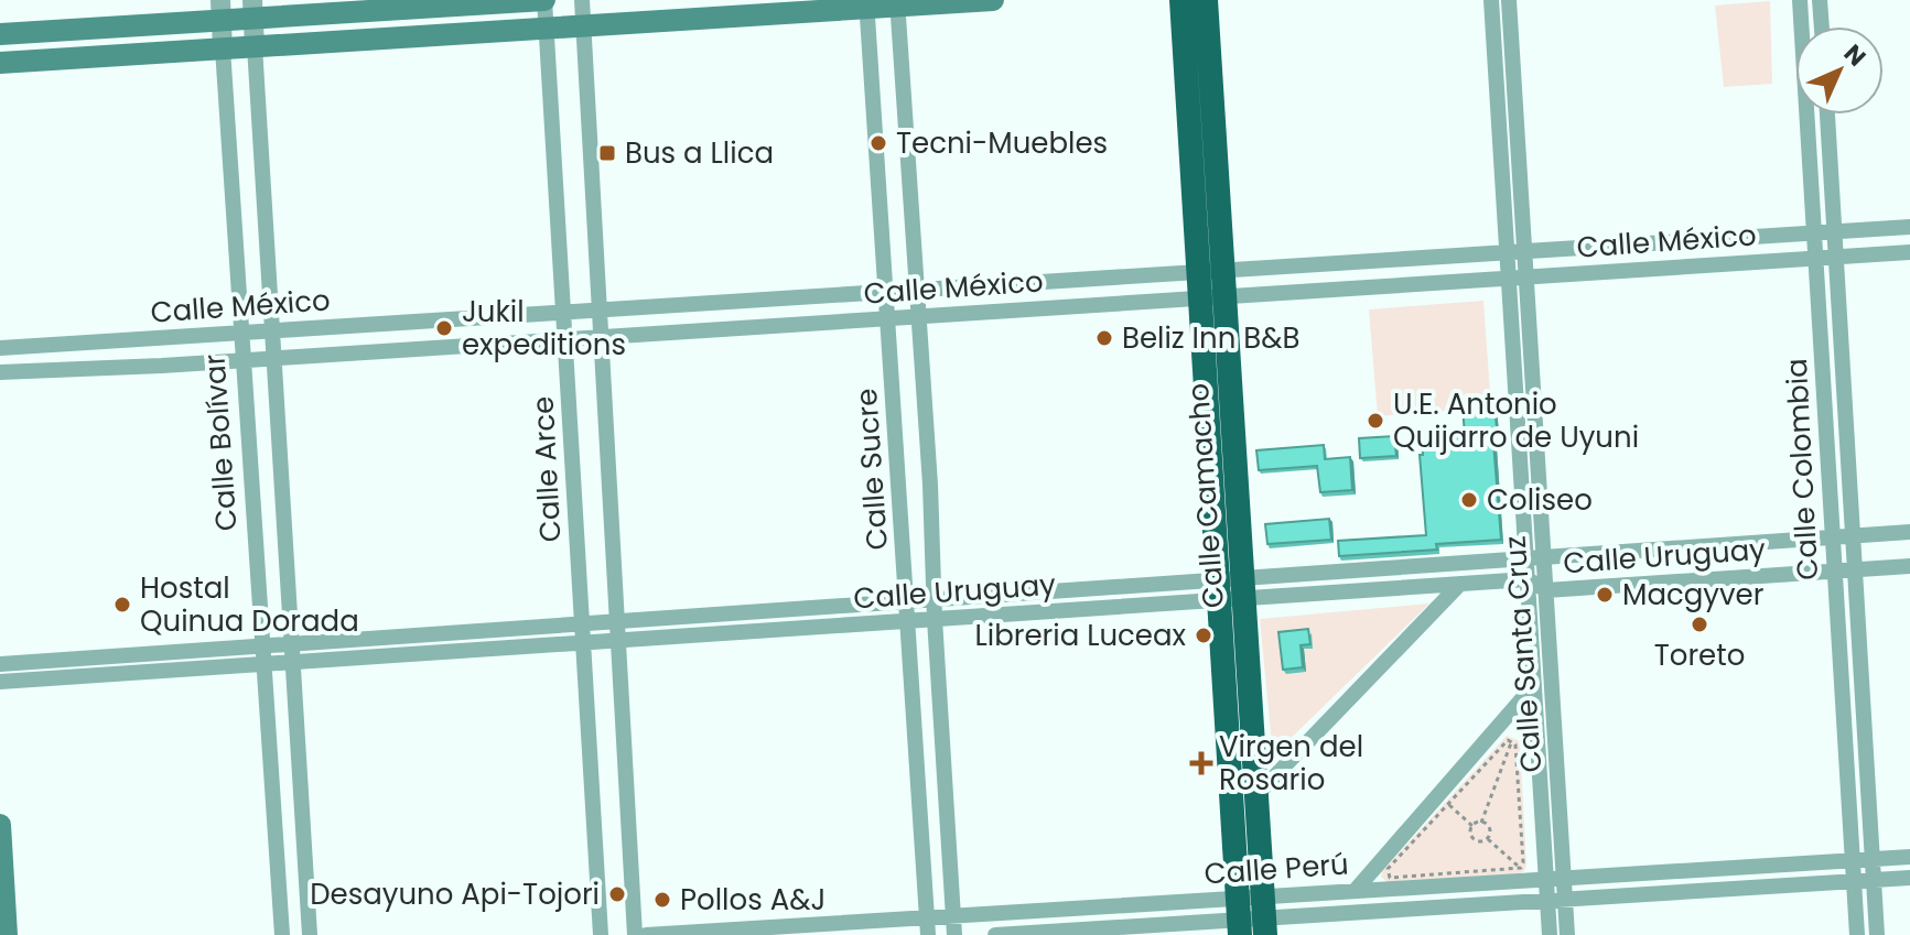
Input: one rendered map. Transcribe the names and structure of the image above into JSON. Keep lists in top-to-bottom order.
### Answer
{
  "streets": {
    "highway": ["Calle Camacho"],
    "street": [
      "Calle México",
      "Calle Bolívar",
      "Calle Arce",
      "Calle Sucre",
      "Calle Colombia",
      "Calle Uruguay",
      "Calle Santa Cruz",
      "Calle Perú"
    ]
  },
  "crossings": [
    ["Calle México", "Calle Bolívar"],
    ["Calle México", "Calle Arce"],
    ["Calle México", "Calle Sucre"],
    ["Calle México", "Calle Colombia"],
    ["Calle México", "Calle Camacho"],
    ["Calle México", "Calle Santa Cruz"],
    ["Calle Bolívar", "Calle Uruguay"],
    ["Calle Arce", "Calle Uruguay"],
    ["Calle Sucre", "Calle Uruguay"],
    ["Calle Sucre", "Calle Perú"],
    ["Calle Colombia", "Calle Uruguay"],
    ["Calle Colombia", "Calle Perú"],
    ["Calle Camacho", "Calle Uruguay"],
    ["Calle Camacho", "Calle Perú"],
    ["Calle Uruguay", "Calle Santa Cruz"],
    ["Calle Santa Cruz", "Calle Perú"]
  ],
  "places": {
    "other": [
      "Tecni-Muebles",
      "Jukil expeditions",
      "Beliz Inn B&B",
      "U.E. Antonio Quijarro de Uyuni",
      "Coliseo",
      "Macgyver",
      "Hostal Quinua Dorada",
      "Toreto",
      "Libreria Luceax",
      "Desayuno Api-Tojori",
      "Pollos A&J"
    ],
    "transit": ["Bus a Llica"],
    "health": ["Virgen del Rosario"]
  },
  "north": "top right"
}
